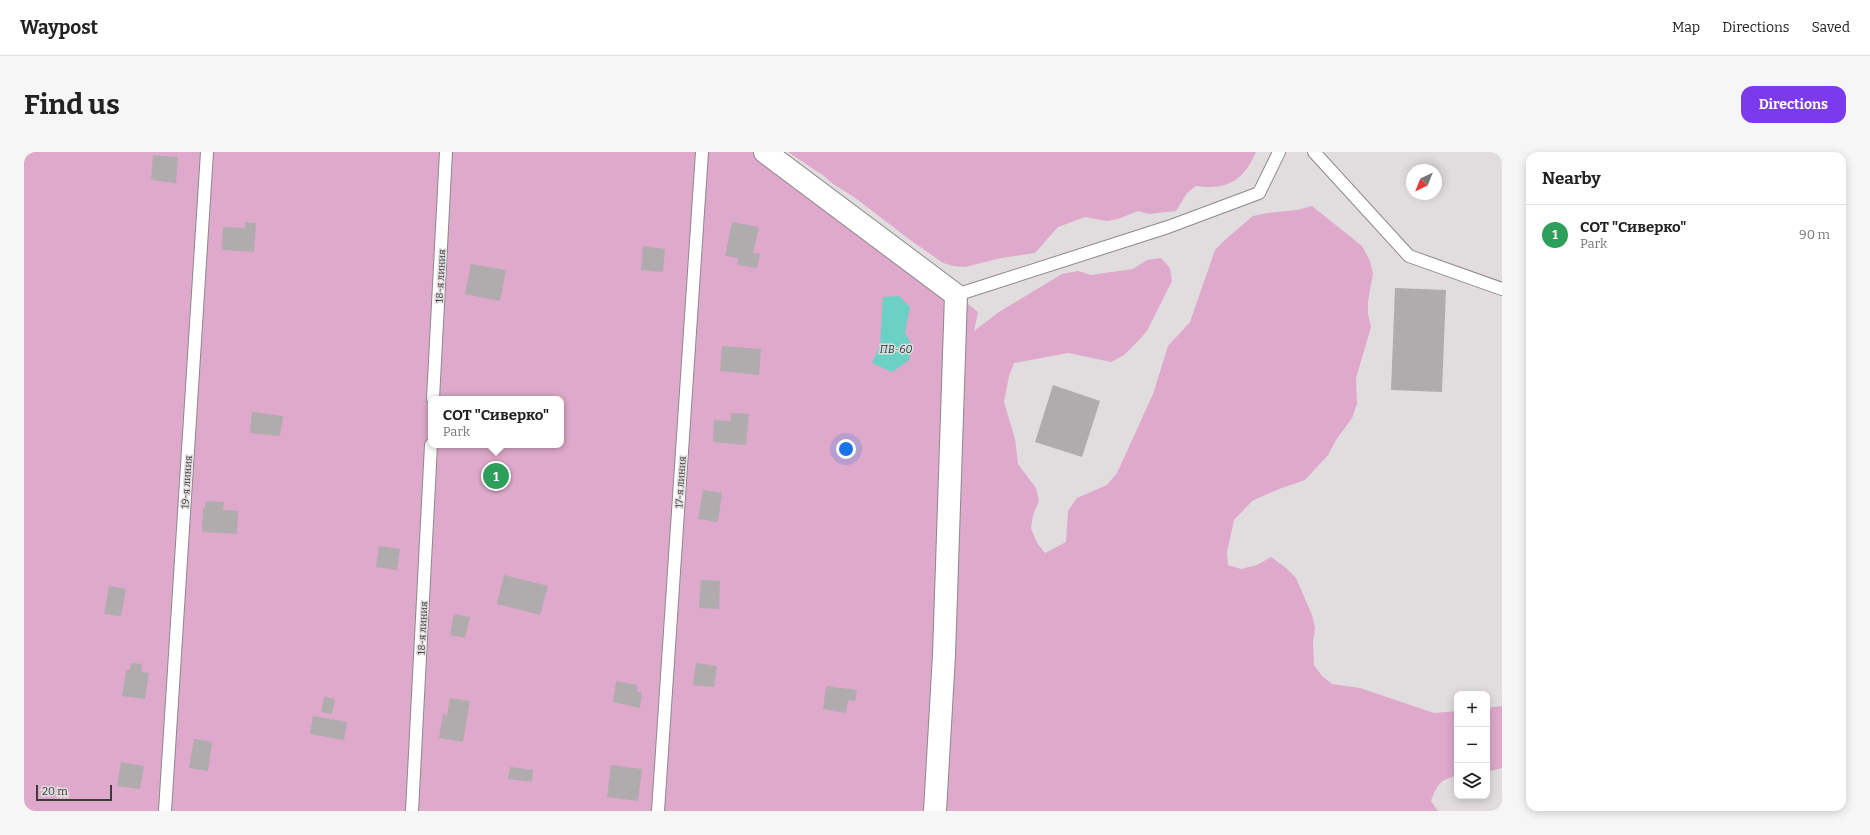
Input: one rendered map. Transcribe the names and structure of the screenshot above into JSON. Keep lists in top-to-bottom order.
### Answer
{
  "streets": {
    "lane": ["18-я линия", "19-я линия", "17-я линия"]
  },
  "water": ["ПВ-60"],
  "scale_bar": "20 m",
  "north": "bottom left",
  "page": {
    "header": "Waypost",
    "nav": ["Map", "Directions", "Saved"],
    "buttons": "Directions",
    "title": "Find us",
    "heading": "Nearby",
    "list": [
      {
        "mark": "1",
        "name": "СОТ \"Сиверко\"",
        "note": "Park",
        "value": "90 m"
      }
    ],
    "popup": ["СОТ \"Сиверко\"", "Park"],
    "pins": "1",
    "map_buttons": ["+", "−"],
    "scale": "20 m"
  }
}
